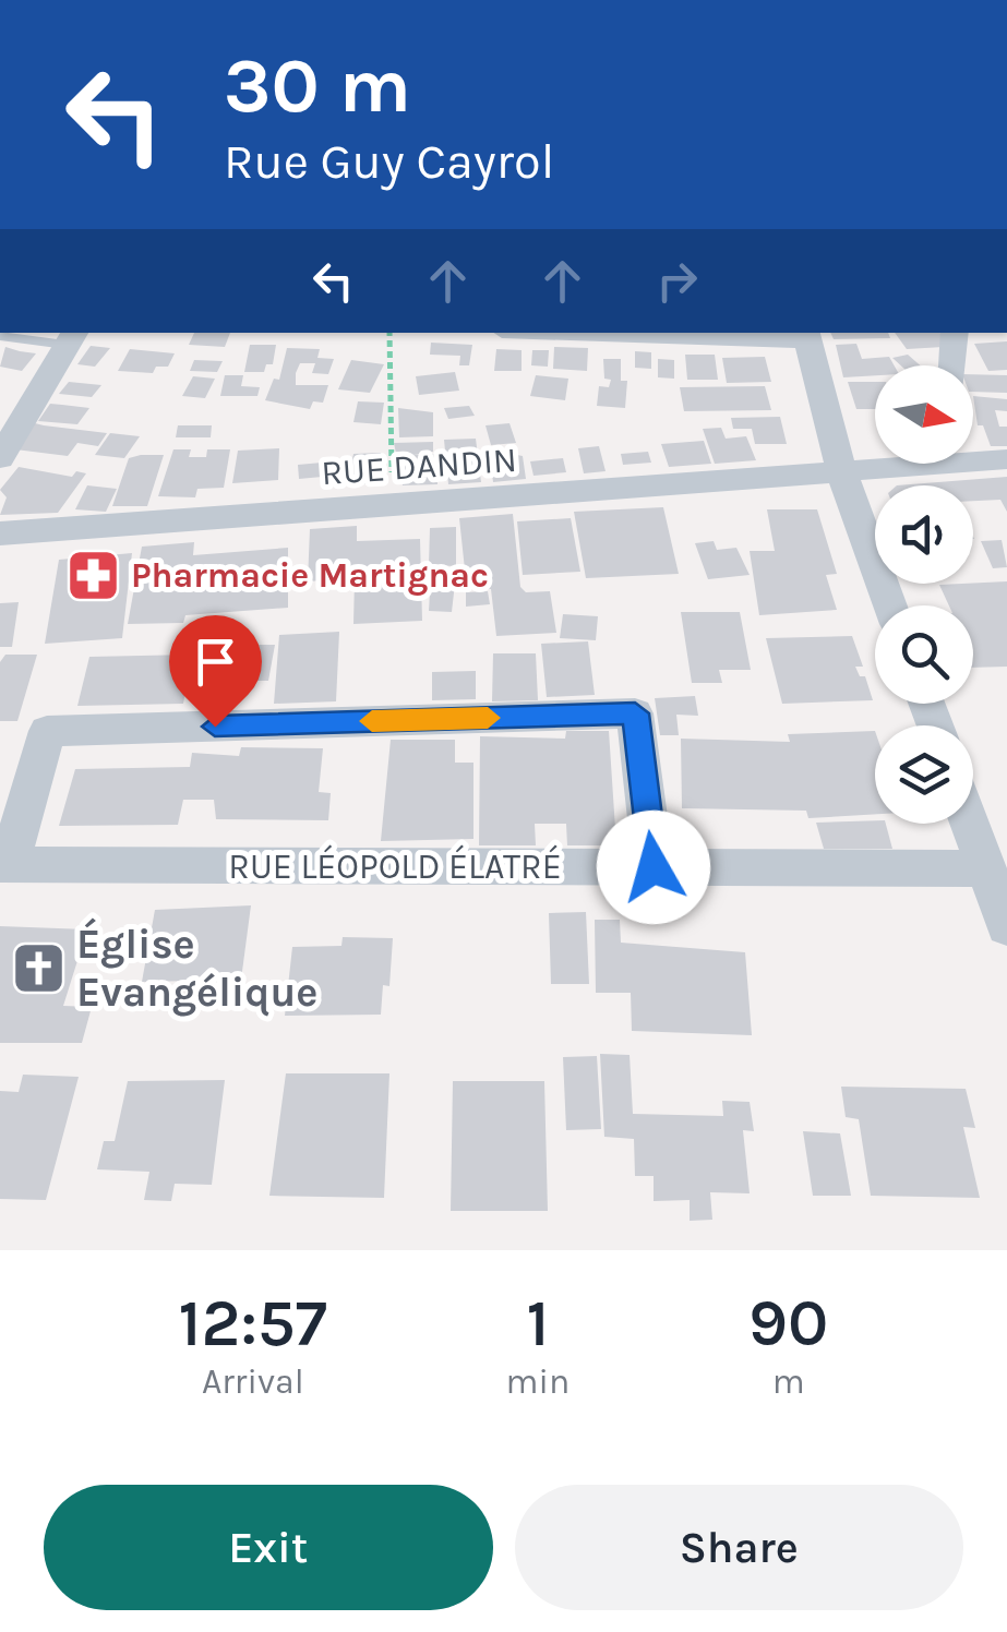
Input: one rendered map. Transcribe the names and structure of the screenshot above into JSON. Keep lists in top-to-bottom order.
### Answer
{
  "streets": {
    "street": ["RUE DANDIN", "RUE LÉOPOLD ÉLATRÉ"]
  },
  "places": {
    "pharmacy": ["Pharmacie Martignac"],
    "church": ["Église Evangélique"]
  },
  "north": "right",
  "page": {
    "turn": ["30 m", "Rue Guy Cayrol"],
    "eta": [
      "12:57",
      "Arrival",
      "1",
      "min",
      "90",
      "m"
    ],
    "buttons": ["Exit", "Share"]
  }
}
